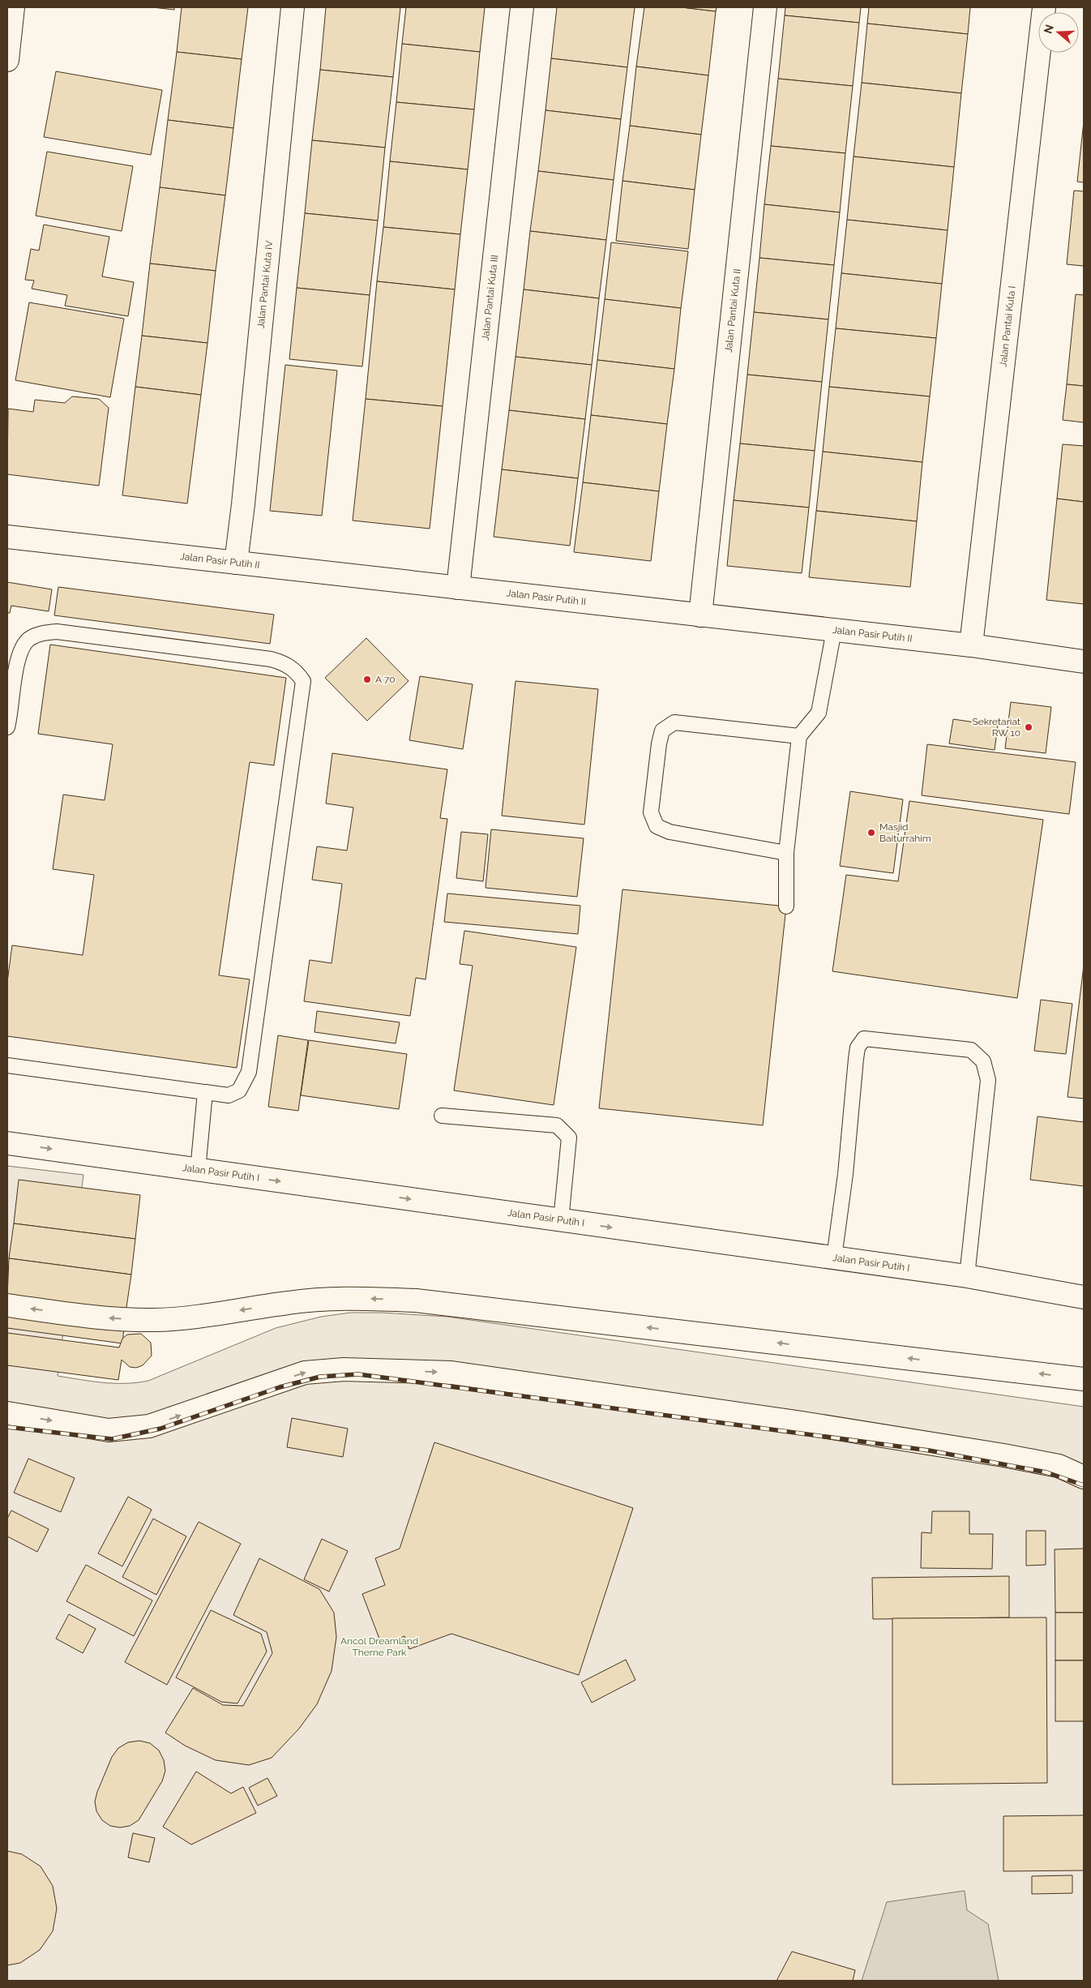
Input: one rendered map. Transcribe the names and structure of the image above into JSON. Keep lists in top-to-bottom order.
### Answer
{
  "streets": {
    "street": [
      "Jalan Pantai Kuta IV",
      "Jalan Pantai Kuta III",
      "Jalan Pantai Kuta II",
      "Jalan Pantai Kuta I",
      "Jalan Pasir Putih II",
      "Jalan Pasir Putih I"
    ]
  },
  "crossings": [
    ["Jalan Pantai Kuta IV", "Jalan Pasir Putih II"],
    ["Jalan Pantai Kuta III", "Jalan Pasir Putih II"],
    ["Jalan Pantai Kuta II", "Jalan Pasir Putih II"],
    ["Jalan Pantai Kuta I", "Jalan Pasir Putih II"]
  ],
  "parks": ["Ancol Dreamland Theme Park"],
  "places": ["A 70", "Sekretariat RW 10", "Masjid Baiturrahim"],
  "north": "left"
}
